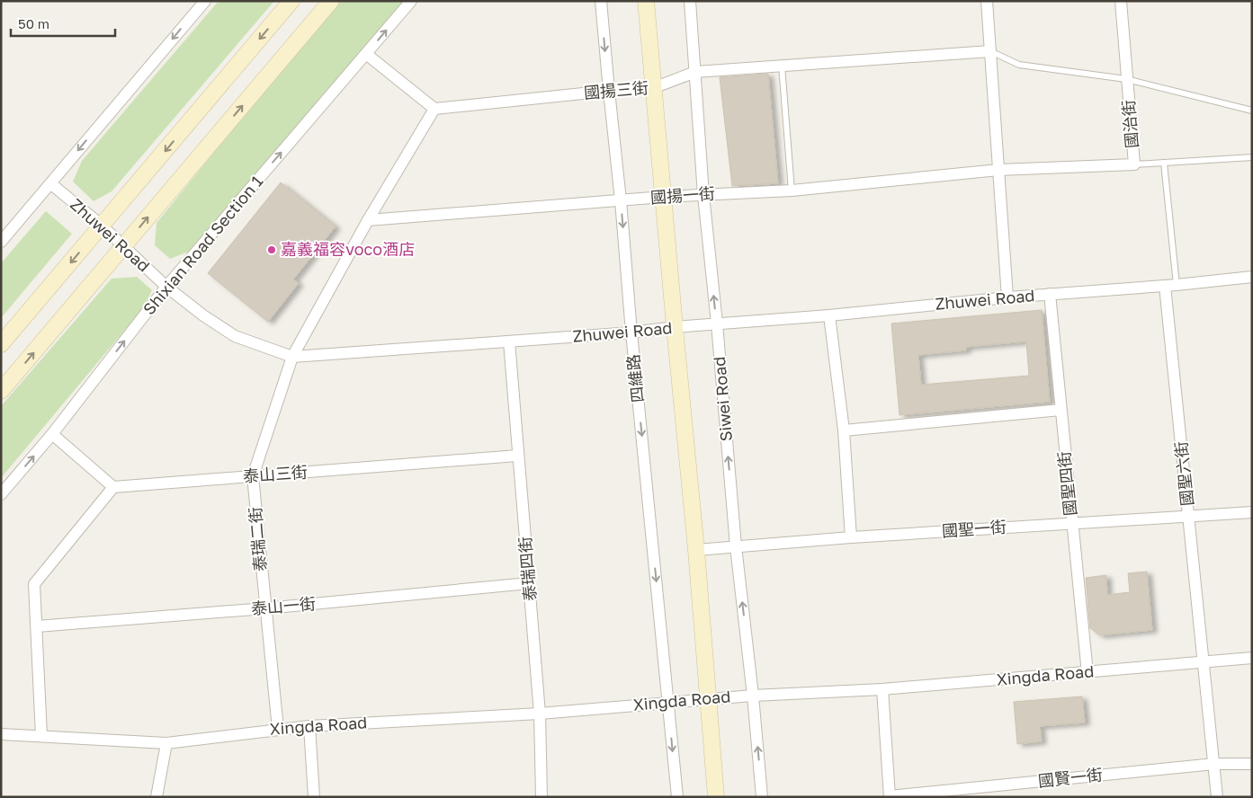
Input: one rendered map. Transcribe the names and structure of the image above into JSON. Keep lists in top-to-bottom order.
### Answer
{
  "streets": {
    "street": [
      "國揚三街",
      "國治街",
      "國揚一街",
      "Zhuwei Road",
      "Shixian Road Section 1",
      "四維路",
      "Siwei Road",
      "國聖六街",
      "泰山三街",
      "國聖四街",
      "國聖一街",
      "泰瑞二街",
      "泰瑞四街",
      "泰山一街",
      "Xingda Road",
      "國賢一街"
    ]
  },
  "crossings": [
    ["國揚三街", "四維路"],
    ["國揚三街", "Siwei Road"],
    ["國揚三街", "泰瑞二街"],
    ["國治街", "國揚一街"],
    ["國揚一街", "四維路"],
    ["國揚一街", "Siwei Road"],
    ["國揚一街", "泰瑞二街"],
    ["Zhuwei Road", "Shixian Road Section 1"],
    ["Zhuwei Road", "四維路"],
    ["Zhuwei Road", "Siwei Road"],
    ["Zhuwei Road", "國聖六街"],
    ["Zhuwei Road", "國聖四街"],
    ["Zhuwei Road", "泰瑞二街"],
    ["Zhuwei Road", "泰瑞四街"],
    ["四維路", "Xingda Road"],
    ["Siwei Road", "國聖一街"],
    ["Siwei Road", "Xingda Road"],
    ["國聖六街", "國聖一街"],
    ["國聖六街", "Xingda Road"],
    ["國聖六街", "國賢一街"],
    ["泰山三街", "泰瑞二街"],
    ["泰山三街", "泰瑞四街"],
    ["國聖四街", "國聖一街"],
    ["國聖四街", "Xingda Road"],
    ["泰瑞二街", "泰山一街"],
    ["泰瑞二街", "Xingda Road"],
    ["泰瑞四街", "泰山一街"],
    ["泰瑞四街", "Xingda Road"]
  ],
  "places": ["嘉義福容voco酒店"],
  "scale_bar": "50 m"
}
